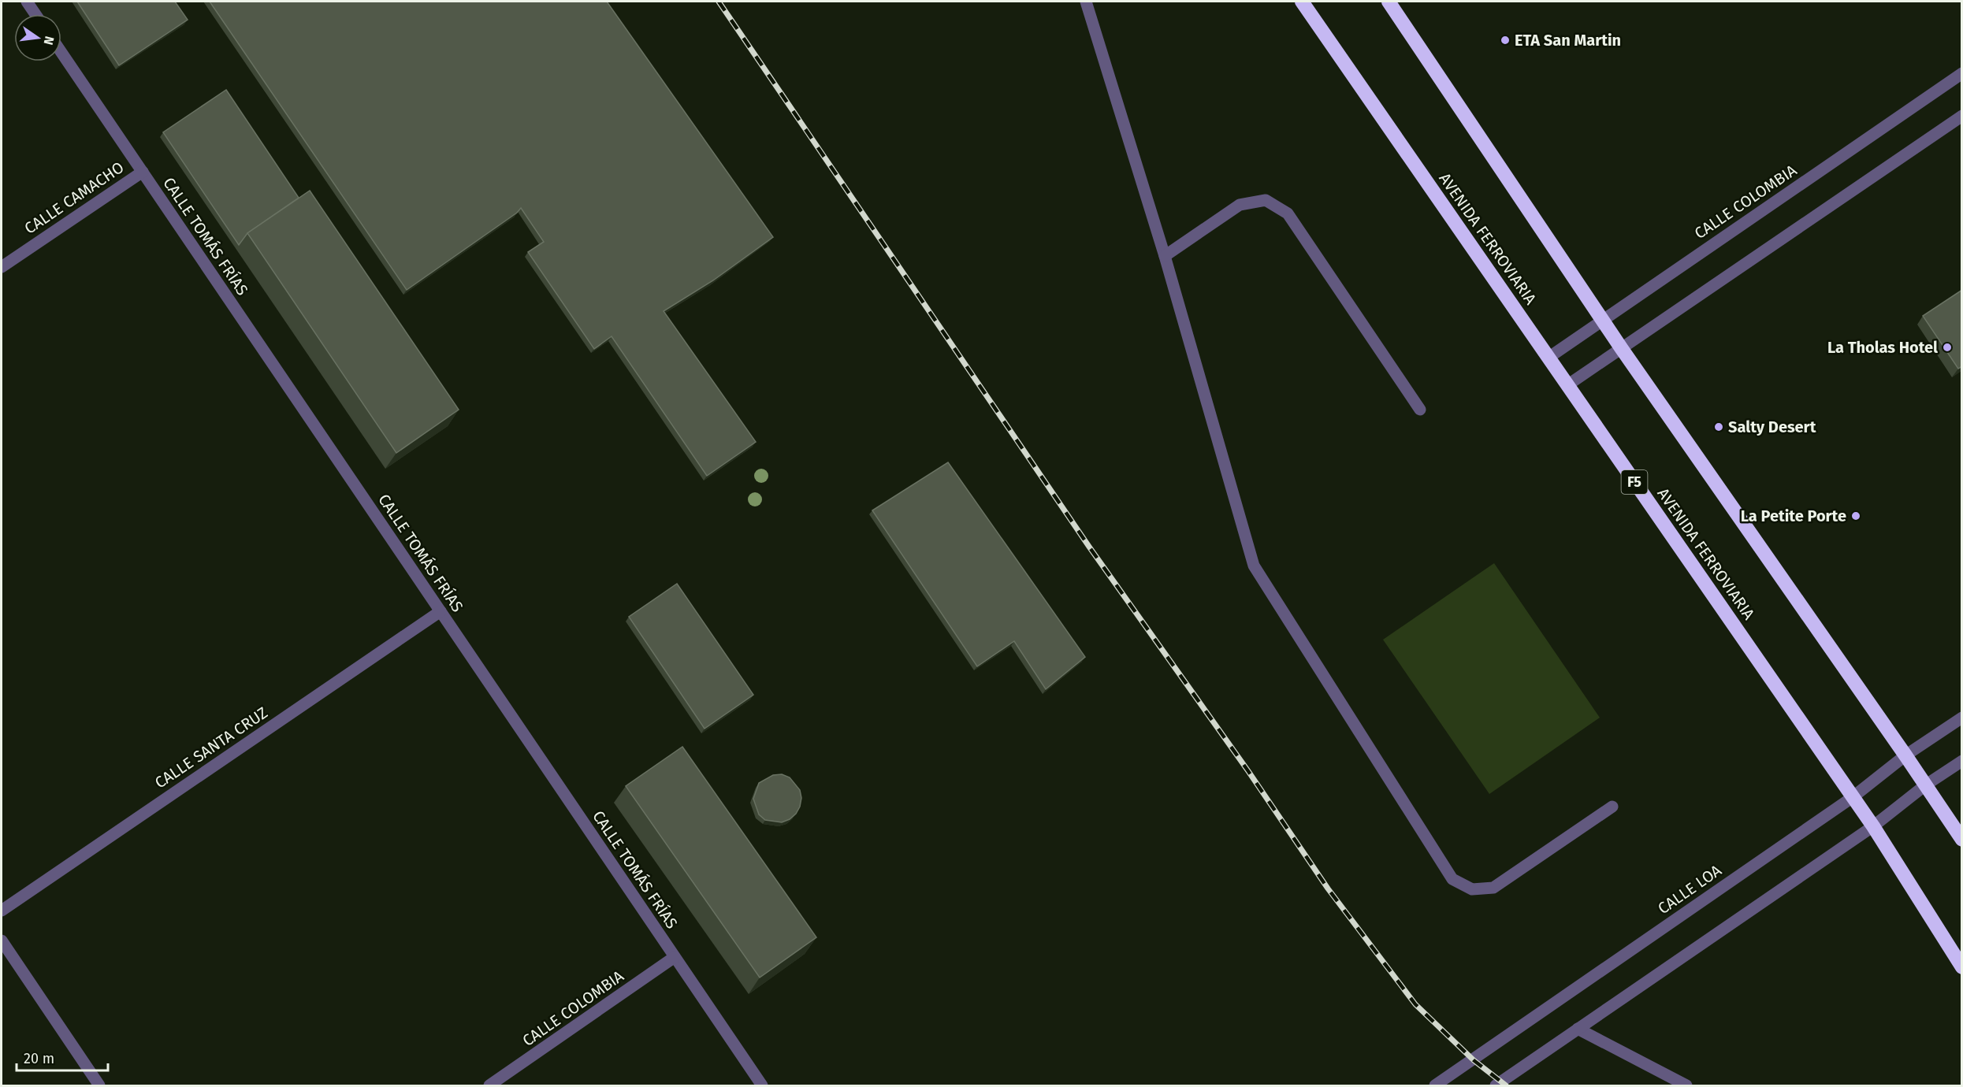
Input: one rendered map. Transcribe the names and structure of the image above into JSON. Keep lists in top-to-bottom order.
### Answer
{
  "streets": {
    "highway": ["AVENIDA FERROVIARIA", "F5"],
    "street": [
      "CALLE CAMACHO",
      "CALLE COLOMBIA",
      "CALLE TOMÁS FRÍAS",
      "CALLE SANTA CRUZ",
      "CALLE LOA"
    ]
  },
  "crossings": [
    ["CALLE CAMACHO", "CALLE TOMÁS FRÍAS"],
    ["CALLE COLOMBIA", "CALLE TOMÁS FRÍAS"],
    ["CALLE COLOMBIA", "AVENIDA FERROVIARIA"],
    ["CALLE TOMÁS FRÍAS", "CALLE SANTA CRUZ"],
    ["AVENIDA FERROVIARIA", "CALLE LOA"]
  ],
  "places": [
    "ETA San Martin",
    "La Tholas Hotel",
    "Salty Desert",
    "La Petite Porte"
  ],
  "scale_bar": "20 m",
  "north": "right"
}
